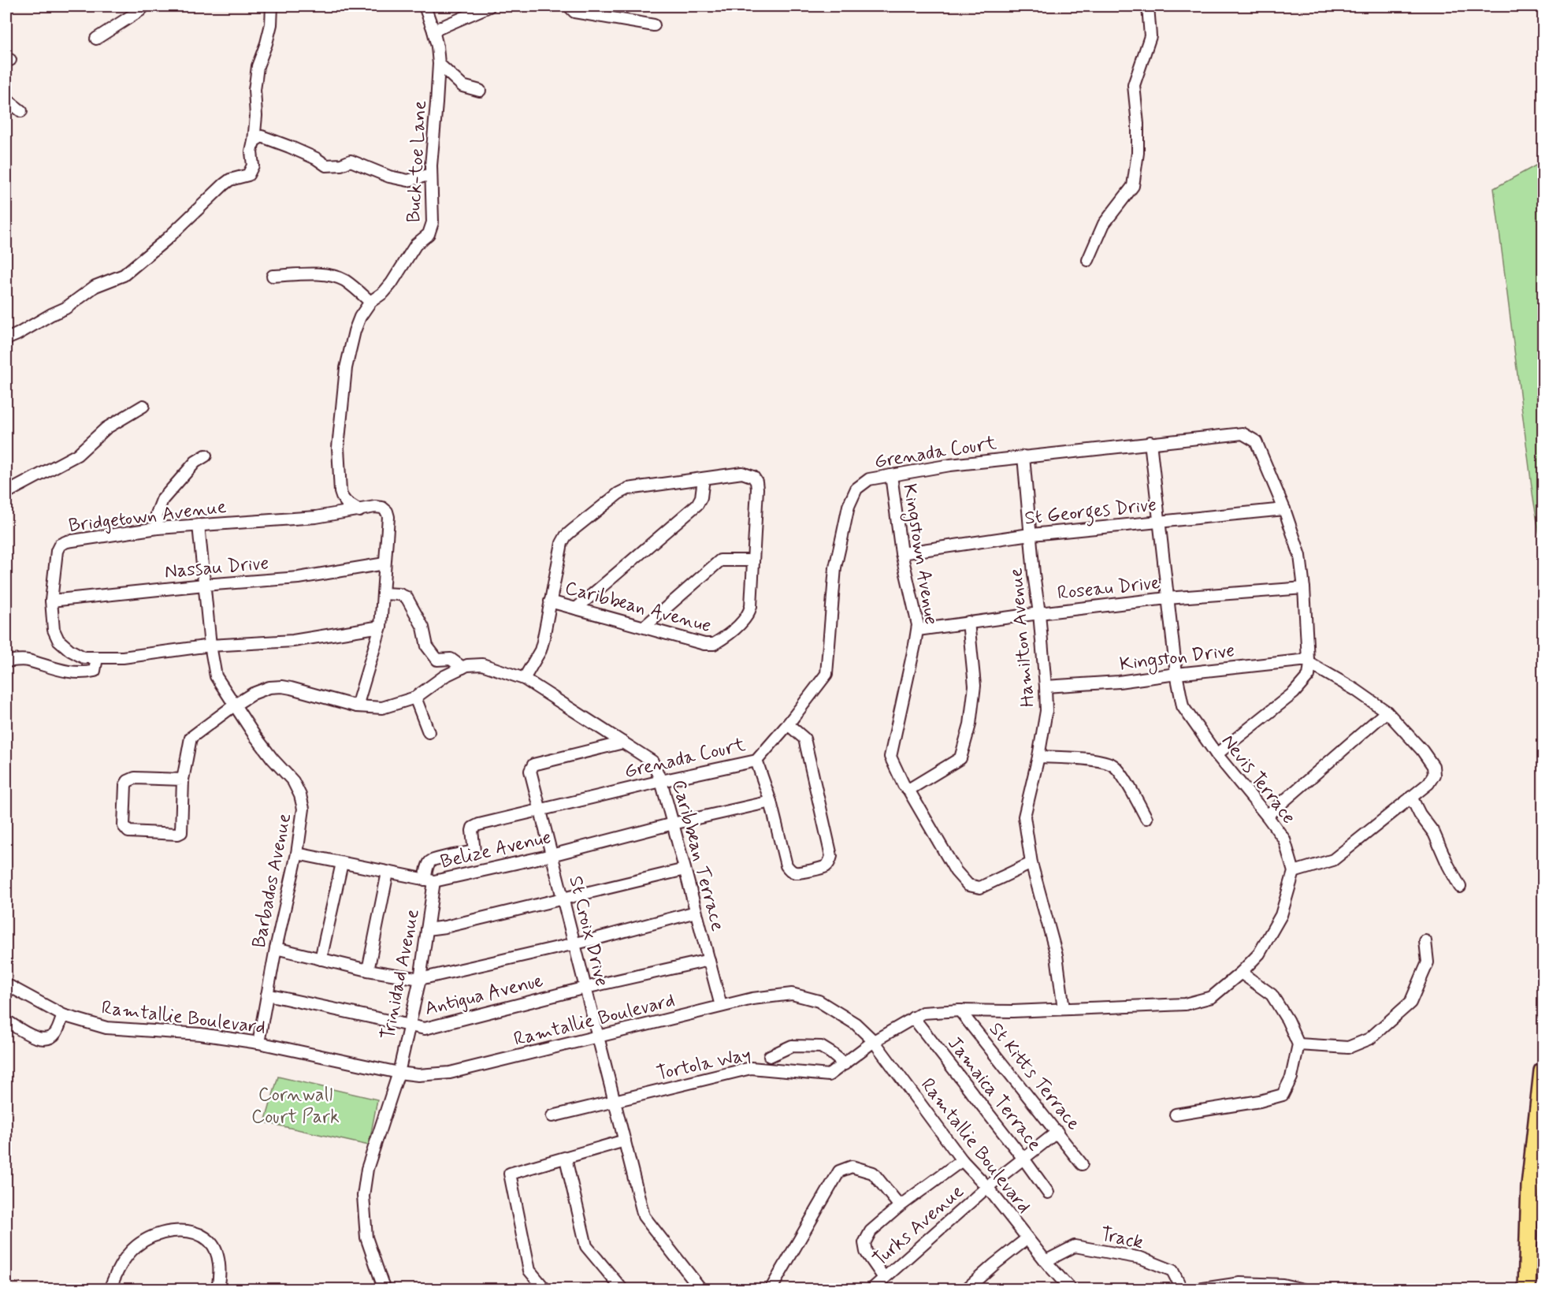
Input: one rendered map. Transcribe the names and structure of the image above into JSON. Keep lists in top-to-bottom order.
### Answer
{
  "streets": {
    "street": [
      "Buck-toe Lane",
      "Grenada Court",
      "St Georges Drive",
      "Bridgetown Avenue",
      "Kingstown Avenue",
      "Nassau Drive",
      "Roseau Drive",
      "Caribbean Avenue",
      "Hamilton Avenue",
      "Kingston Drive",
      "Nevis Terrace",
      "Belize Avenue",
      "Caribbean Terrace",
      "Barbados Avenue",
      "St Croix Drive",
      "Trinidad Avenue",
      "Antigua Avenue",
      "Ramtallie Boulevard",
      "Tortola Way",
      "St Kitts Terrace",
      "Jamaica Terrace",
      "Turks Avenue",
      "Track"
    ]
  },
  "crossings": [
    ["Buck-toe Lane", "Bridgetown Avenue"],
    ["Grenada Court", "St Georges Drive"],
    ["Grenada Court", "Kingstown Avenue"],
    ["Grenada Court", "Roseau Drive"],
    ["Grenada Court", "Hamilton Avenue"],
    ["Grenada Court", "Kingston Drive"],
    ["Grenada Court", "Nevis Terrace"],
    ["Grenada Court", "Belize Avenue"],
    ["Grenada Court", "Caribbean Terrace"],
    ["Grenada Court", "St Croix Drive"],
    ["Grenada Court", "Trinidad Avenue"],
    ["St Georges Drive", "Kingstown Avenue"],
    ["St Georges Drive", "Hamilton Avenue"],
    ["St Georges Drive", "Nevis Terrace"],
    ["Bridgetown Avenue", "Nassau Drive"],
    ["Bridgetown Avenue", "Barbados Avenue"],
    ["Kingstown Avenue", "Roseau Drive"],
    ["Kingstown Avenue", "Hamilton Avenue"],
    ["Nassau Drive", "Barbados Avenue"],
    ["Roseau Drive", "Hamilton Avenue"],
    ["Roseau Drive", "Nevis Terrace"],
    ["Caribbean Avenue", "Caribbean Terrace"],
    ["Hamilton Avenue", "Kingston Drive"],
    ["Kingston Drive", "Nevis Terrace"],
    ["Belize Avenue", "Caribbean Terrace"],
    ["Belize Avenue", "Barbados Avenue"],
    ["Belize Avenue", "St Croix Drive"],
    ["Belize Avenue", "Trinidad Avenue"],
    ["Caribbean Terrace", "Barbados Avenue"],
    ["Caribbean Terrace", "St Croix Drive"],
    ["Caribbean Terrace", "Antigua Avenue"],
    ["Caribbean Terrace", "Ramtallie Boulevard"],
    ["Barbados Avenue", "Antigua Avenue"],
    ["Barbados Avenue", "Ramtallie Boulevard"],
    ["St Croix Drive", "Antigua Avenue"],
    ["St Croix Drive", "Ramtallie Boulevard"],
    ["St Croix Drive", "Tortola Way"],
    ["Trinidad Avenue", "Antigua Avenue"],
    ["Trinidad Avenue", "Ramtallie Boulevard"],
    ["Ramtallie Boulevard", "Tortola Way"],
    ["Ramtallie Boulevard", "Turks Avenue"],
    ["Ramtallie Boulevard", "Track"],
    ["St Kitts Terrace", "Turks Avenue"],
    ["Jamaica Terrace", "Turks Avenue"]
  ],
  "parks": ["Cornwall Court Park"]
}
